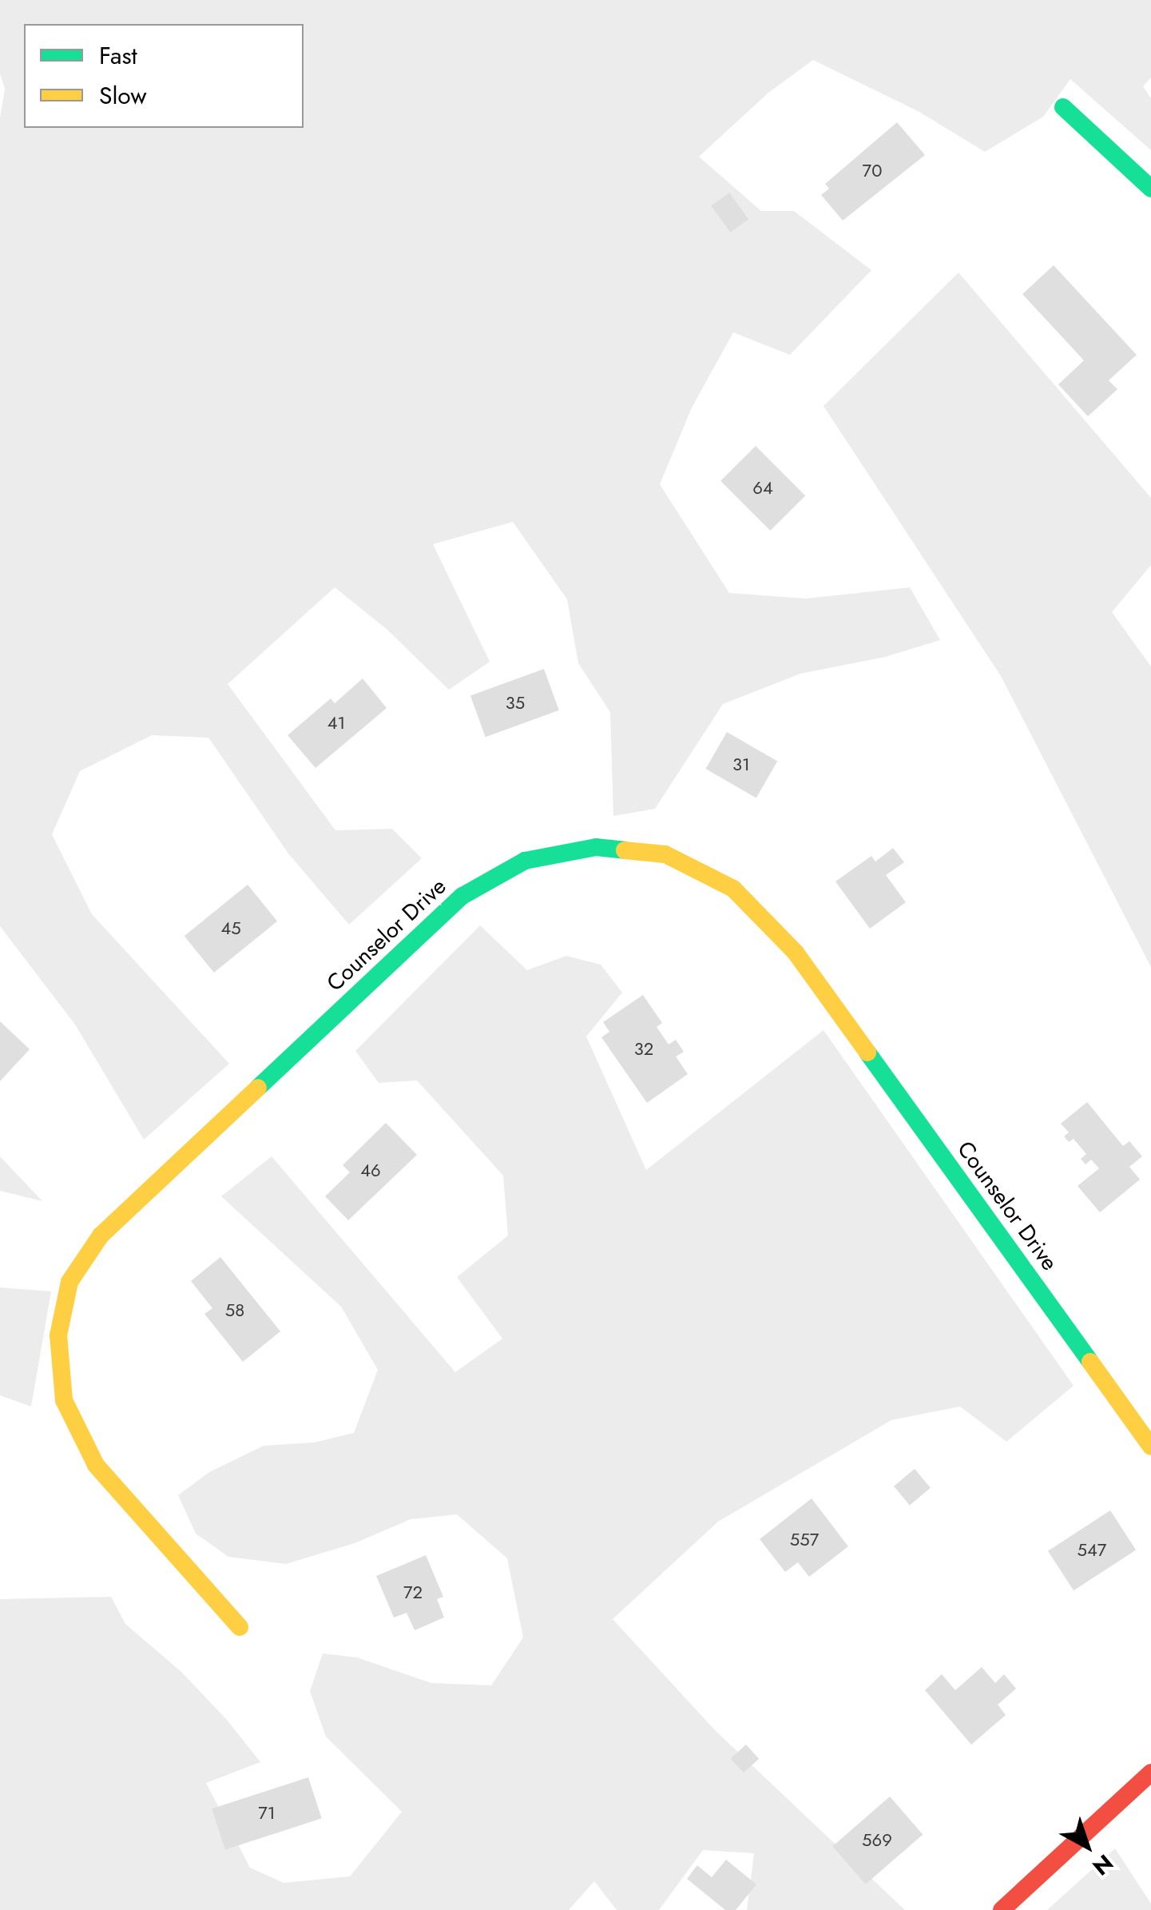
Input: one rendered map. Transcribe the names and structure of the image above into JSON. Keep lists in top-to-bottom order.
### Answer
{
  "streets": {
    "street": ["Counselor Drive"]
  },
  "house_numbers": [
    "70",
    "64",
    "35",
    "41",
    "31",
    "45",
    "32",
    "46",
    "58",
    "557",
    "547",
    "72",
    "71",
    "569"
  ],
  "legend": ["Fast", "Slow"],
  "north": "bottom right"
}
